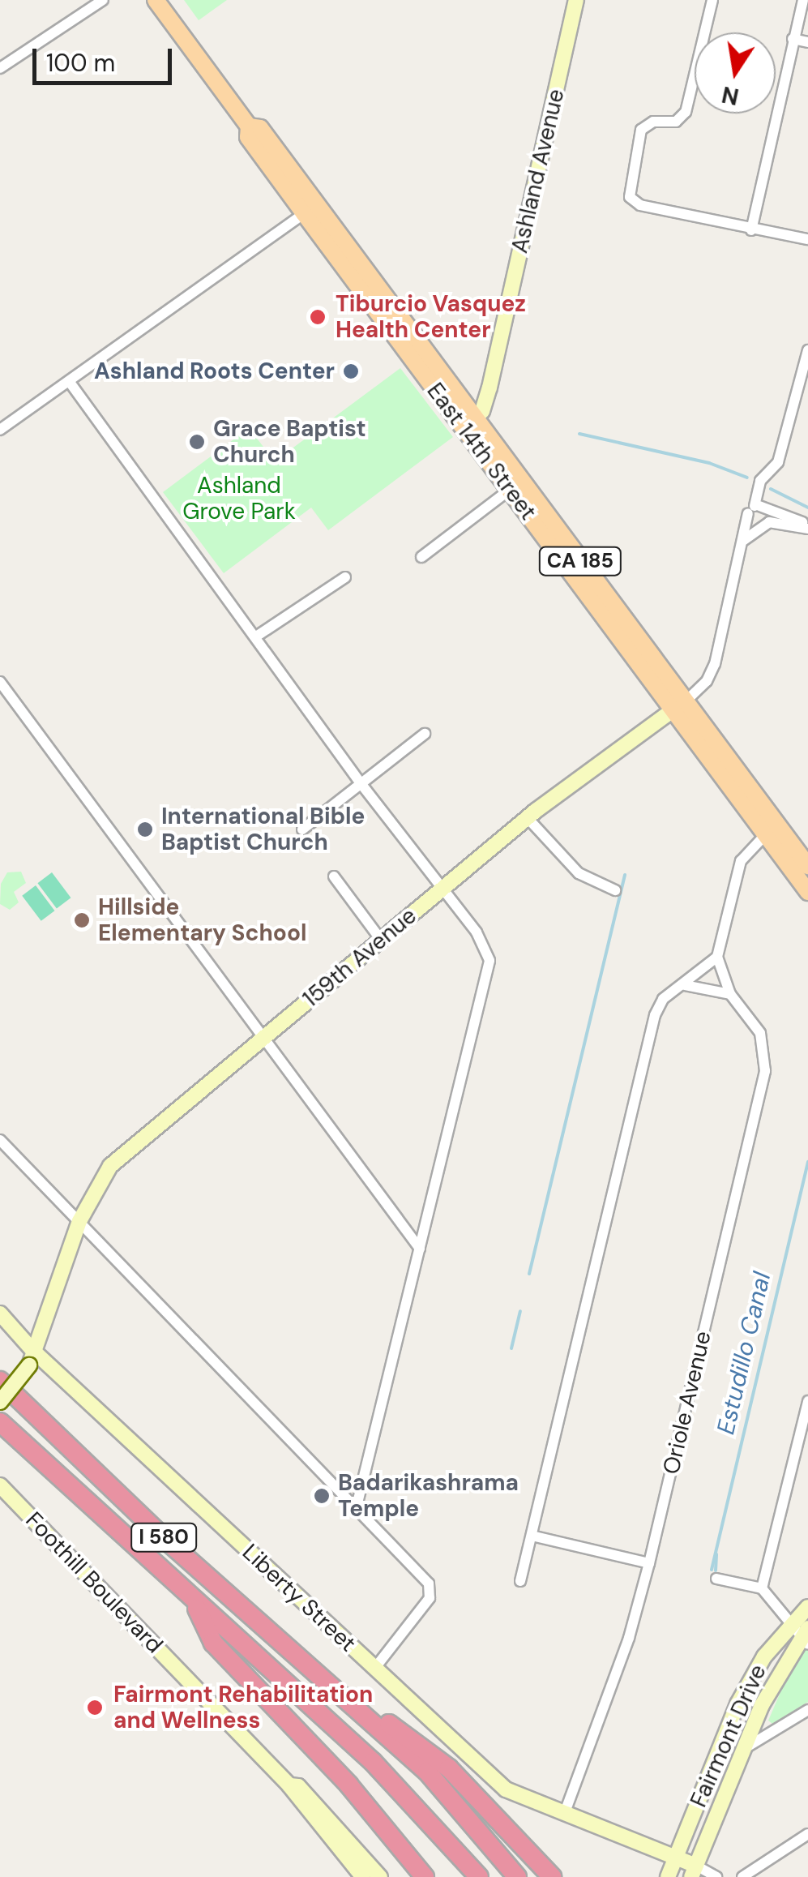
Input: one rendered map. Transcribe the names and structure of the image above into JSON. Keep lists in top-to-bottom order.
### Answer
{
  "streets": {
    "highway": ["I 580"],
    "main road": ["East 14th Street", "CA 185"],
    "street": [
      "Ashland Avenue",
      "159th Avenue",
      "Oriole Avenue",
      "Foothill Boulevard",
      "Liberty Street",
      "Fairmont Drive"
    ]
  },
  "crossings": [
    ["Ashland Avenue", "East 14th Street"],
    ["East 14th Street", "159th Avenue"],
    ["159th Avenue", "Liberty Street"],
    ["Oriole Avenue", "Liberty Street"],
    ["Liberty Street", "Fairmont Drive"]
  ],
  "water": ["Estudillo Canal"],
  "parks": ["Ashland Grove Park"],
  "places": [
    "Tiburcio Vasquez Health Center",
    "Ashland Roots Center",
    "Grace Baptist Church",
    "International Bible Baptist Church",
    "Hillside Elementary School",
    "Badarikashrama Temple",
    "Fairmont Rehabilitation and Wellness"
  ],
  "scale_bar": "100 m",
  "north": "bottom"
}
